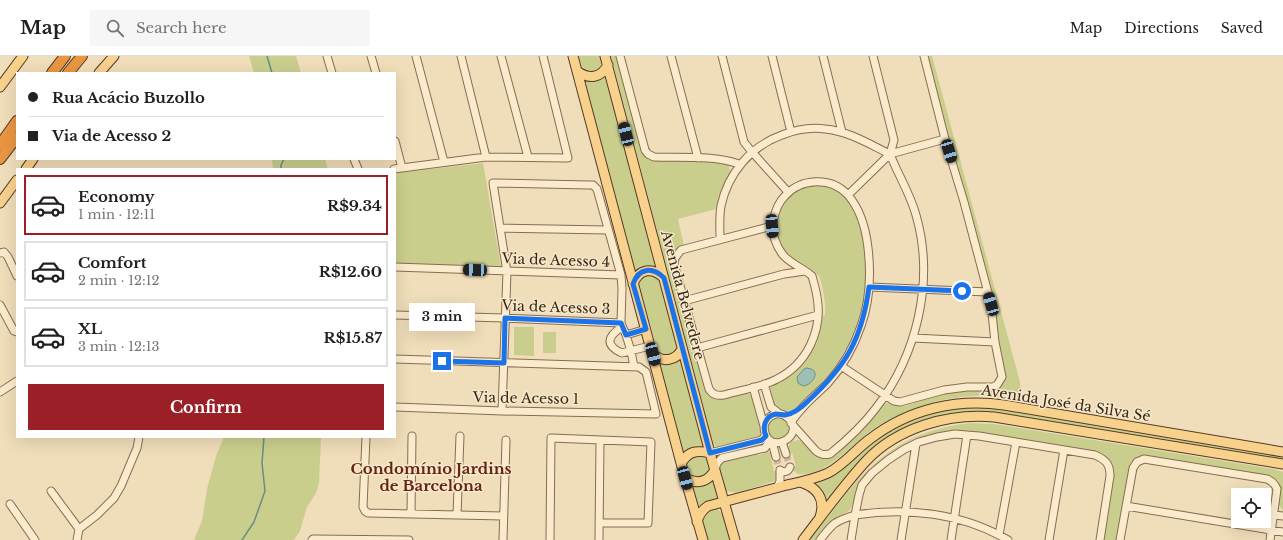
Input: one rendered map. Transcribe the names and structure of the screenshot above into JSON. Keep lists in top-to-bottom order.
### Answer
{
  "streets": {
    "main road": ["Avenida Belvedere", "Avenida José da Silva Sé"],
    "street": ["Via de Acesso 4", "Via de Acesso 3", "Via de Acesso 1"]
  },
  "crossings": [
    ["Avenida Belvedere", "Avenida José da Silva Sé"]
  ],
  "districts": ["Condomínio Jardins de Barcelona"],
  "page": {
    "header": "Map",
    "search": "Search here",
    "nav": ["Map", "Directions", "Saved"],
    "banner": ["Rua Acácio Buzollo", "Via de Acesso 2"],
    "list": [
      {
        "name": "Economy",
        "note": "1 min · 12:11",
        "value": "R$9.34"
      },
      {
        "name": "Comfort",
        "note": "2 min · 12:12",
        "value": "R$12.60"
      },
      {
        "name": "XL",
        "note": "3 min · 12:13",
        "value": "R$15.87"
      }
    ],
    "bubble": "3 min",
    "buttons": "Confirm"
  }
}
